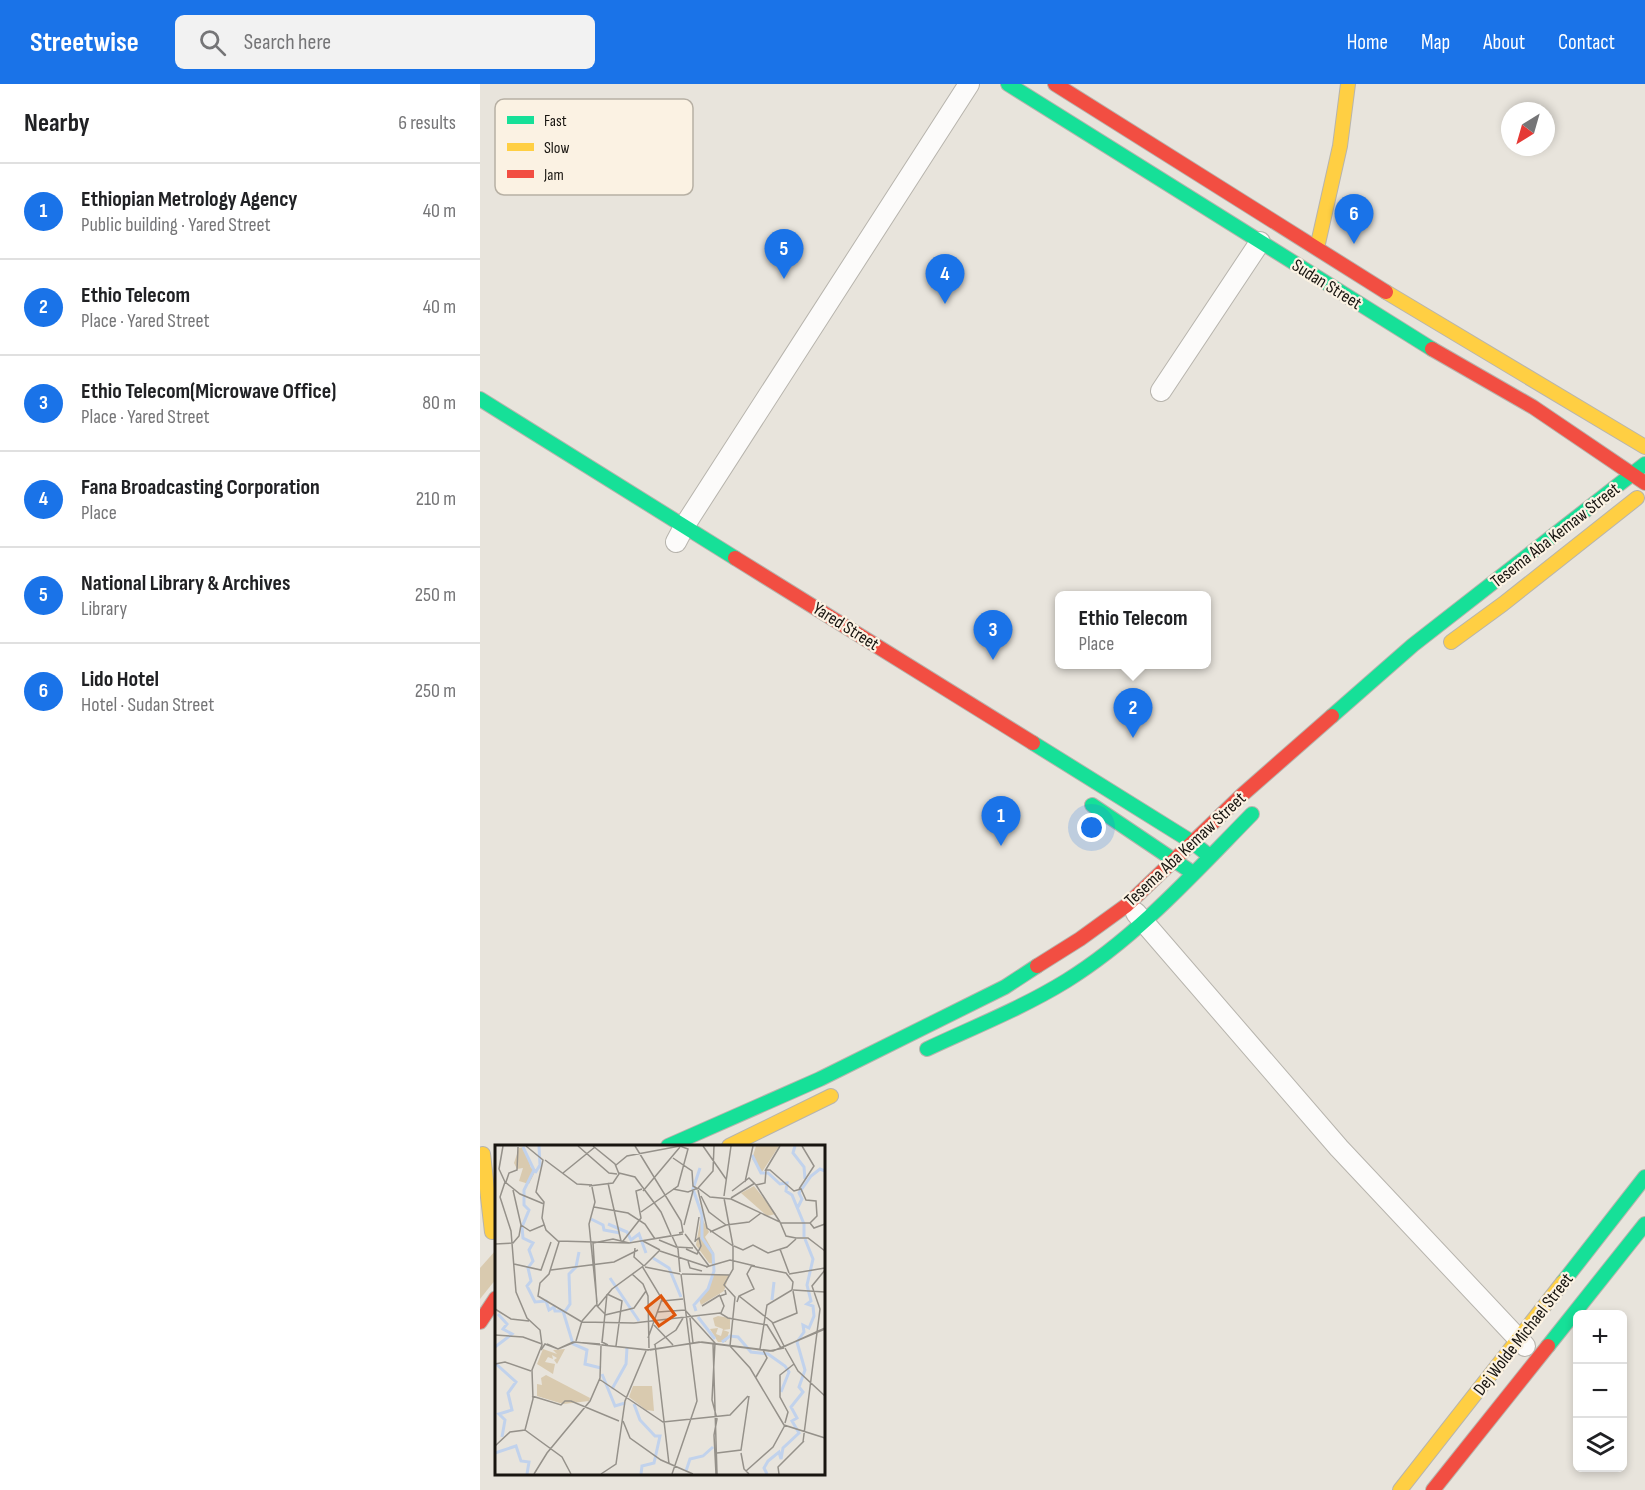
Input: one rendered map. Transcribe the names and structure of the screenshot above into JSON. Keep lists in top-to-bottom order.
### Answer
{
  "streets": {
    "main road": [
      "Sudan Street",
      "Tesema Aba Kemaw Street",
      "Yared Street",
      "Dej Wolde Michael Street"
    ]
  },
  "crossings": [
    ["Sudan Street", "Tesema Aba Kemaw Street"],
    ["Tesema Aba Kemaw Street", "Yared Street"]
  ],
  "legend": ["Fast", "Slow", "Jam"],
  "north": "bottom left",
  "page": {
    "header": "Streetwise",
    "search": "Search here",
    "nav": [
      "Home",
      "Map",
      "About",
      "Contact"
    ],
    "heading": ["Nearby", "6 results"],
    "list": [
      {
        "mark": "1",
        "name": "Ethiopian Metrology Agency",
        "note": "Public building · Yared Street",
        "value": "40 m"
      },
      {
        "mark": "2",
        "name": "Ethio Telecom",
        "note": "Place · Yared Street",
        "value": "40 m"
      },
      {
        "mark": "3",
        "name": "Ethio Telecom(Microwave Office)",
        "note": "Place · Yared Street",
        "value": "80 m"
      },
      {
        "mark": "4",
        "name": "Fana Broadcasting Corporation",
        "note": "Place",
        "value": "210 m"
      },
      {
        "mark": "5",
        "name": "National Library & Archives",
        "note": "Library",
        "value": "250 m"
      },
      {
        "mark": "6",
        "name": "Lido Hotel",
        "note": "Hotel · Sudan Street",
        "value": "250 m"
      }
    ],
    "pins": [
      "6",
      "5",
      "4",
      "3",
      "2",
      "1"
    ],
    "popup": ["Ethio Telecom", "Place"],
    "map_buttons": ["+", "−"]
  }
}
